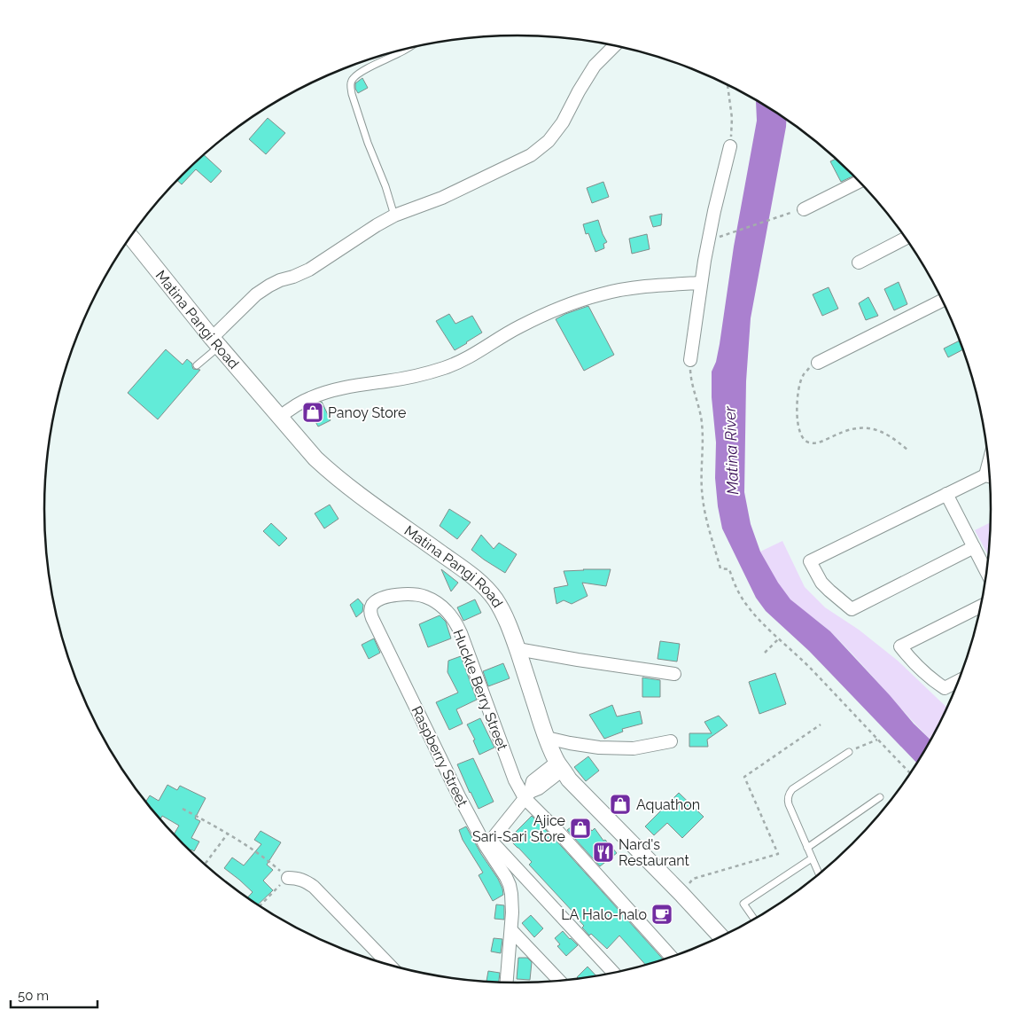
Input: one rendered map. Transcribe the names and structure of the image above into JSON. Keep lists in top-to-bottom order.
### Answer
{
  "streets": {
    "street": ["Matina Pangi Road", "Huckle Berry Street", "Raspberry Street"]
  },
  "crossings": [
    ["Huckle Berry Street", "Raspberry Street"]
  ],
  "water": ["Matina River"],
  "places": {
    "shop": ["Panoy Store", "Aquathon", "Ajice Sari-Sari Store"],
    "restaurant": ["Nard's Restaurant"],
    "cafe": ["LA Halo-halo"]
  },
  "scale_bar": "50 m"
}
